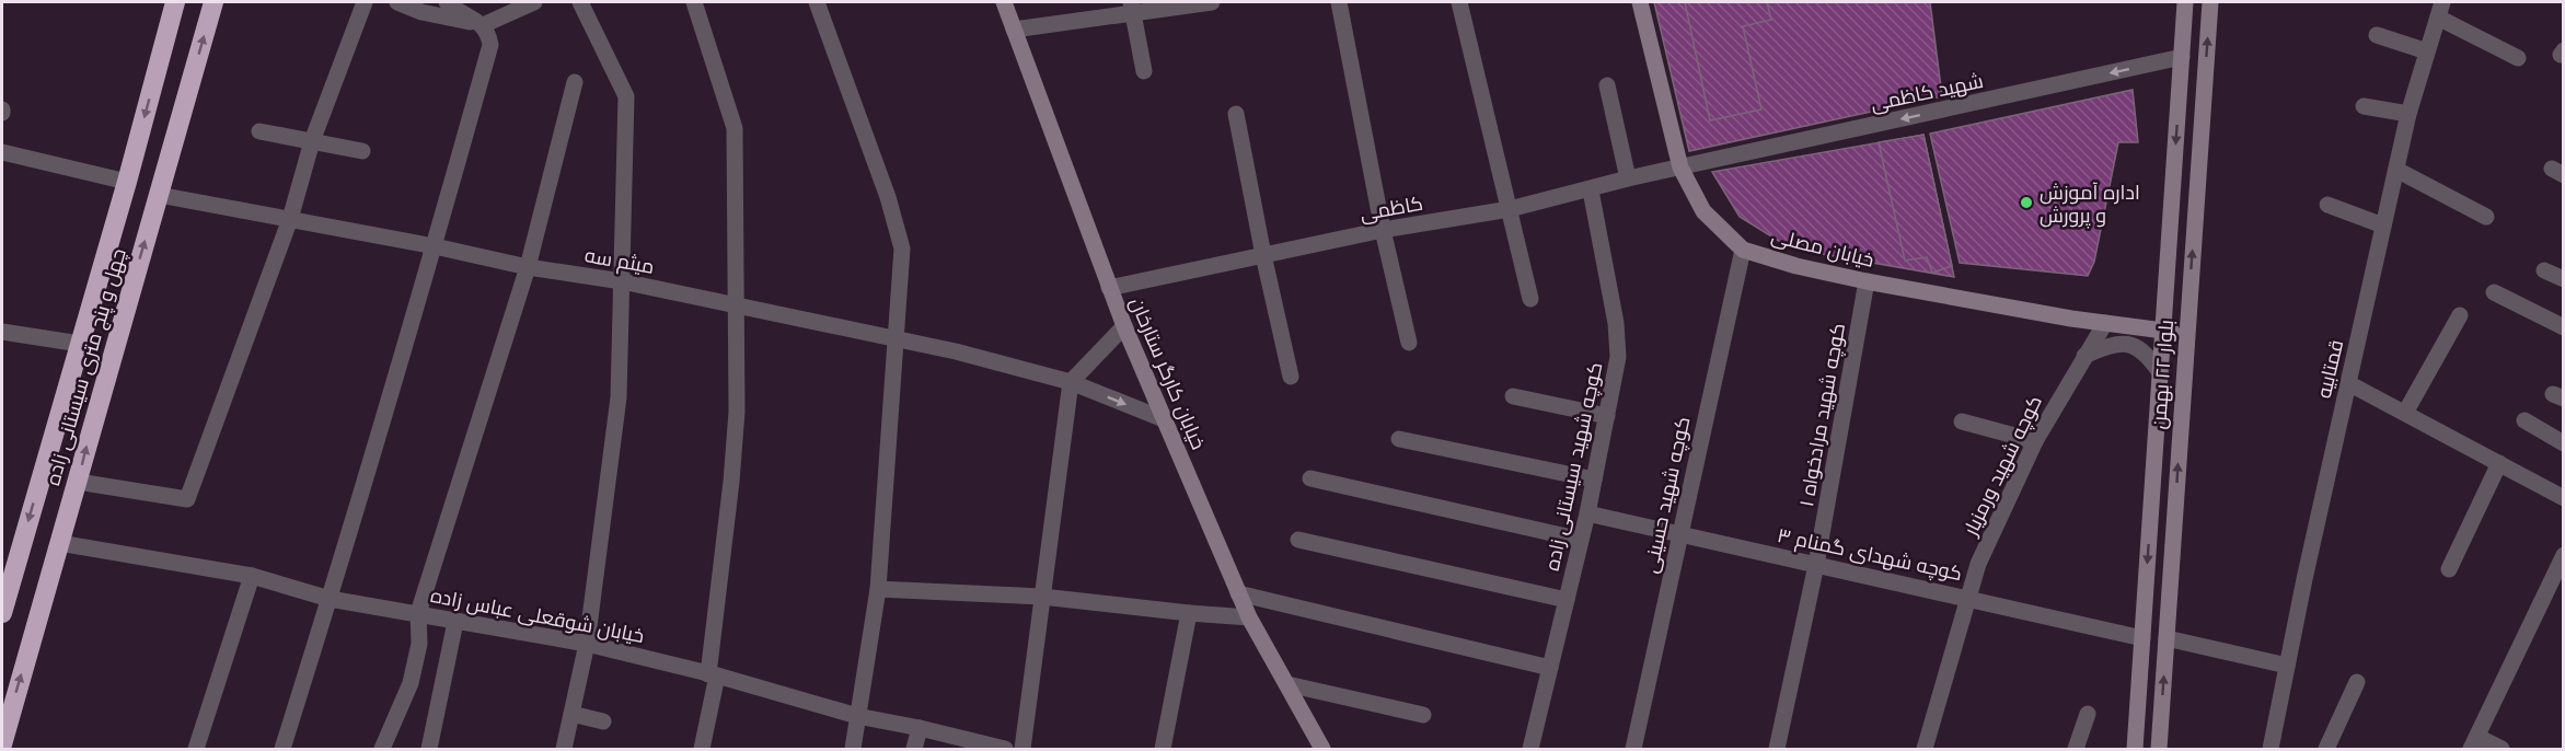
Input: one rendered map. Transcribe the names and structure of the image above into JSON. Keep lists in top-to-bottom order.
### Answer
{
  "streets": {
    "highway": ["چهل و پنج متری سیستانی زاده"],
    "street": [
      "شهید کاظمی",
      "کاظمی",
      "خیابان مصلی",
      "میثم سه",
      "قمتابیه",
      "خیابان کارگر ستارخان",
      "بلوار ۲۲ بهمن",
      "۱ کوچه شهید مرادخواه",
      "کوچه شهید ورمزیار",
      "کوچه شهید سیستانی زاده",
      "کوچه شهید حسینی",
      "۳ کوچه شهدای گمنام",
      "خیابان شوقعلی عباس زاده"
    ]
  },
  "crossings": [
    ["شهید کاظمی", "کاظمی"],
    ["شهید کاظمی", "خیابان مصلی"],
    ["شهید کاظمی", "بلوار ۲۲ بهمن"],
    ["کاظمی", "خیابان مصلی"],
    ["کاظمی", "خیابان کارگر ستارخان"],
    ["کاظمی", "کوچه شهید سیستانی زاده"],
    ["خیابان مصلی", "بلوار ۲۲ بهمن"],
    ["خیابان مصلی", "۱ کوچه شهید مرادخواه"],
    ["خیابان مصلی", "کوچه شهید ورمزیار"],
    ["خیابان مصلی", "کوچه شهید حسینی"],
    ["میثم سه", "چهل و پنج متری سیستانی زاده"],
    ["میثم سه", "خیابان کارگر ستارخان"],
    ["چهل و پنج متری سیستانی زاده", "خیابان شوقعلی عباس زاده"],
    ["بلوار ۲۲ بهمن", "۳ کوچه شهدای گمنام"],
    ["۱ کوچه شهید مرادخواه", "۳ کوچه شهدای گمنام"],
    ["کوچه شهید ورمزیار", "۳ کوچه شهدای گمنام"],
    ["کوچه شهید سیستانی زاده", "۳ کوچه شهدای گمنام"],
    ["کوچه شهید حسینی", "۳ کوچه شهدای گمنام"]
  ],
  "one_way": ["شهید کاظمی"],
  "places": ["اداره آموزش و پرورش"]
}
